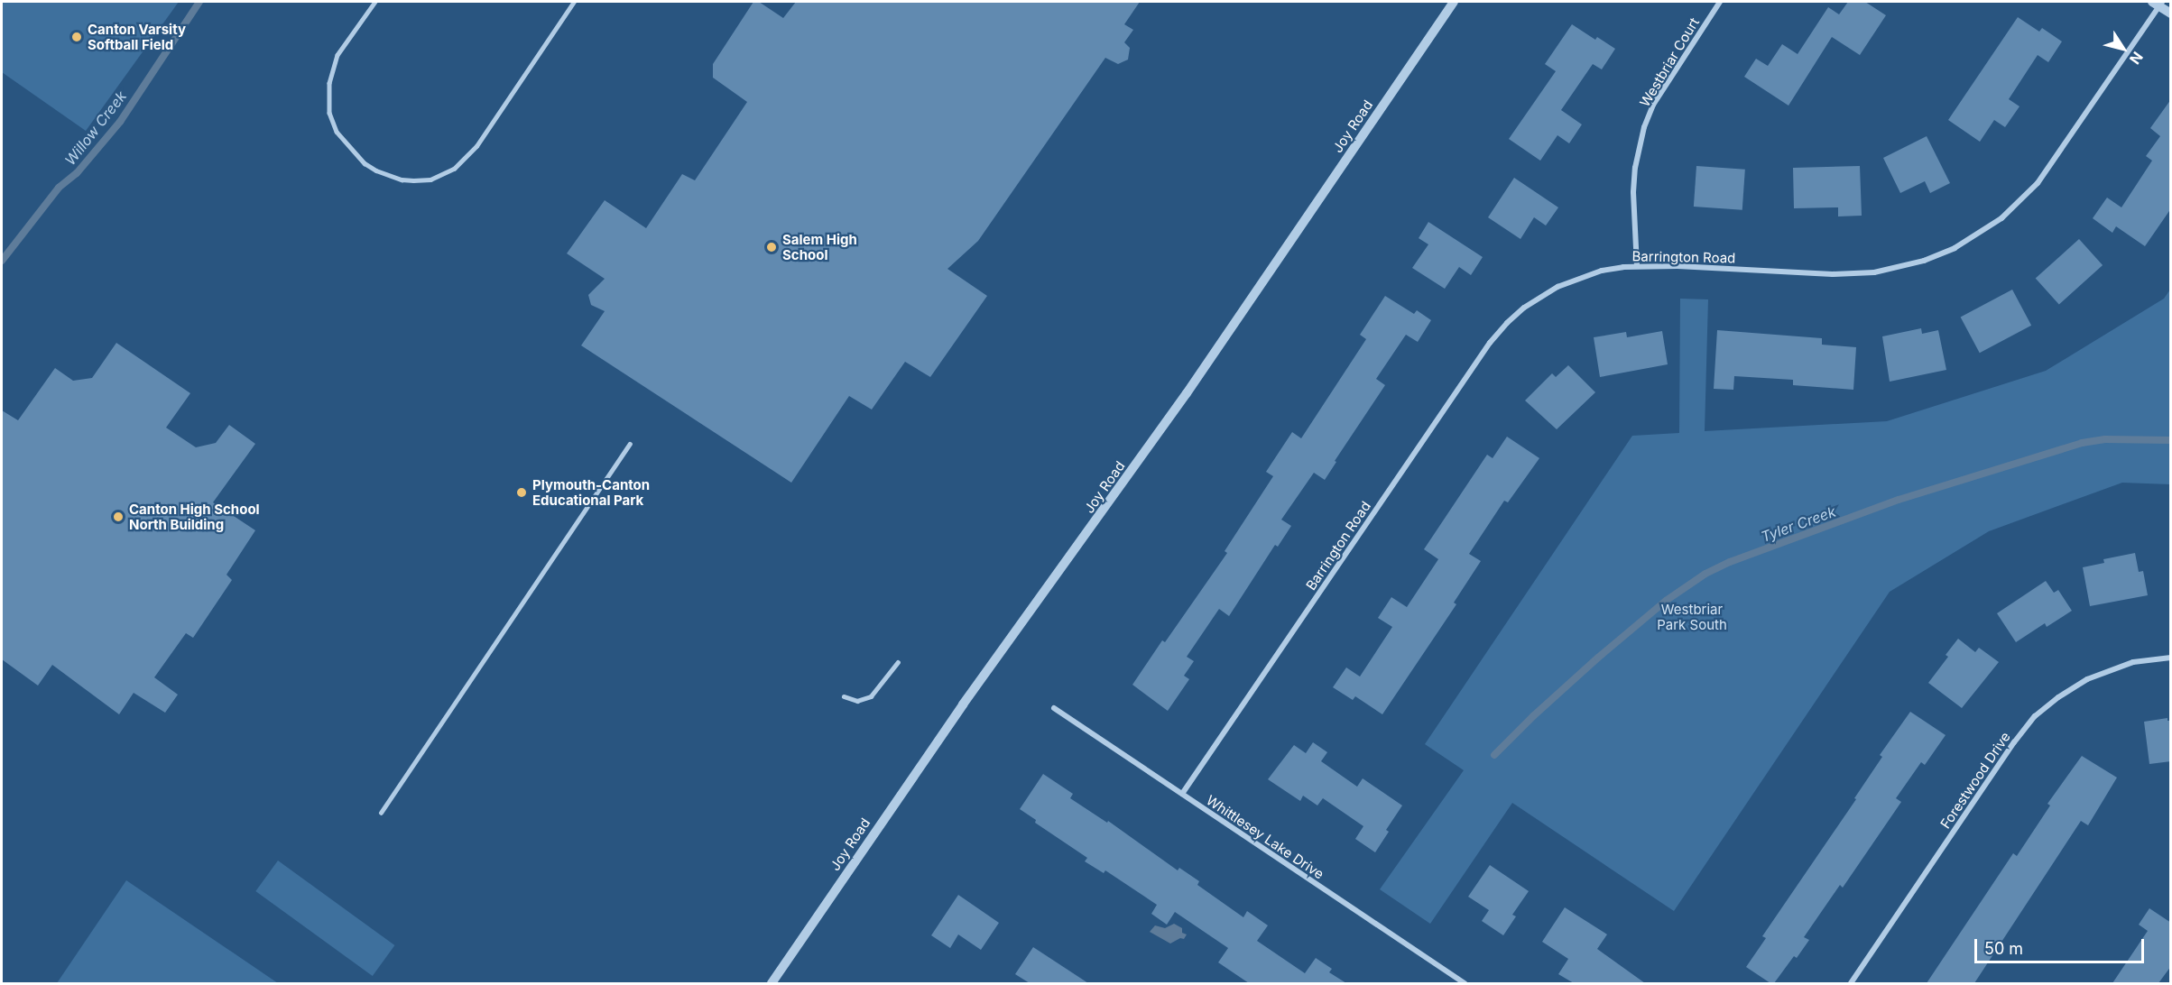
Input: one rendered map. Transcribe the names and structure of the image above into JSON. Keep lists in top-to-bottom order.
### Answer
{
  "streets": {
    "street": [
      "Westbriar Court",
      "Joy Road",
      "Barrington Road",
      "Forestwood Drive",
      "Whittlesey Lake Drive"
    ]
  },
  "crossings": [
    ["Westbriar Court", "Barrington Road"],
    ["Barrington Road", "Whittlesey Lake Drive"]
  ],
  "water": ["Willow Creek", "Tyler Creek"],
  "parks": ["Westbriar Park South"],
  "places": [
    "Canton Varsity Softball Field",
    "Salem High School",
    "Plymouth-Canton Educational Park",
    "Canton High School North Building"
  ],
  "scale_bar": "50 m",
  "north": "bottom right"
}
